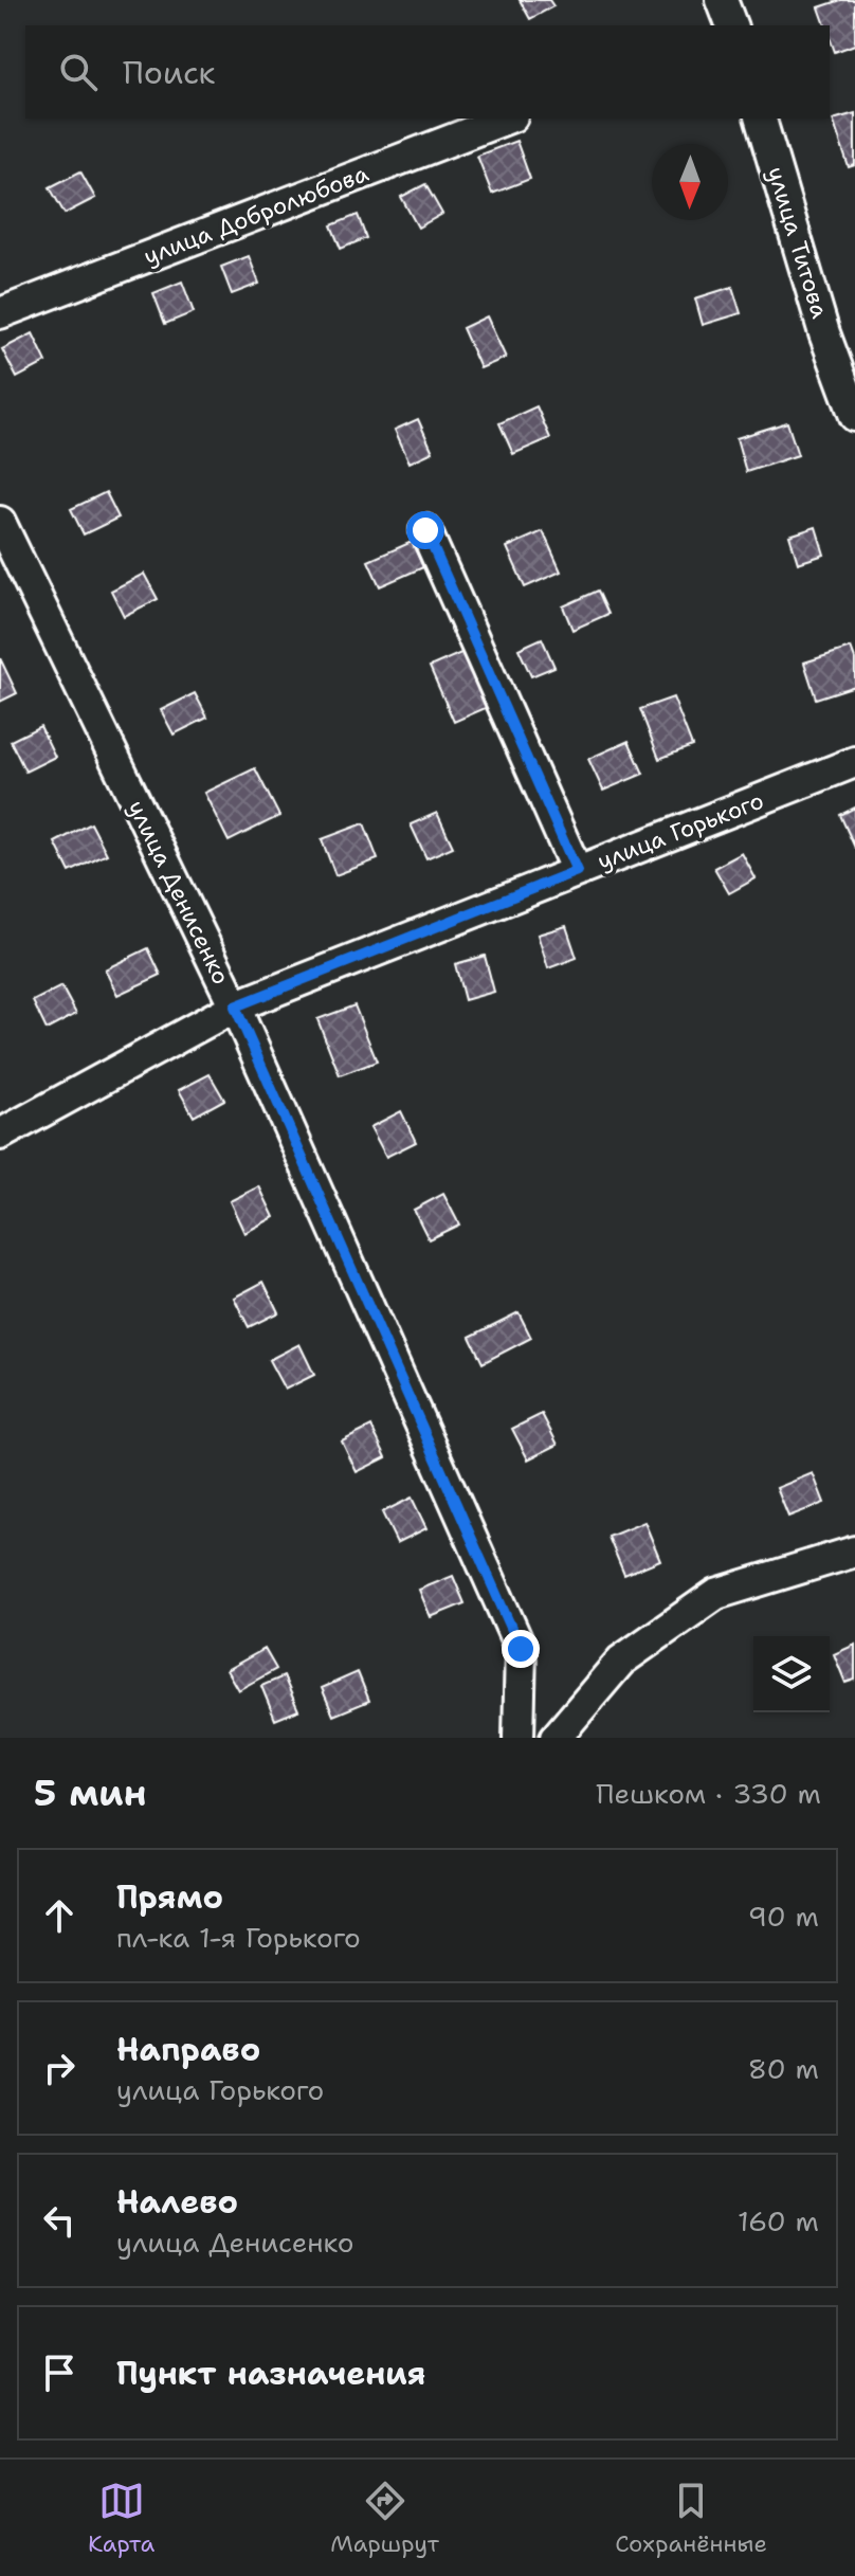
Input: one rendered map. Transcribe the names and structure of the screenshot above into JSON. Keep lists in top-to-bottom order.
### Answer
{
  "streets": {
    "street": [
      "улица Добролюбова",
      "улица Титова",
      "улица Горького",
      "улица Денисенко"
    ]
  },
  "crossings": [
    ["улица Горького", "улица Денисенко"]
  ],
  "north": "bottom",
  "page": {
    "search": "Поиск",
    "heading": ["5 мин", "Пешком · 330 m"],
    "list": [
      ["Прямо", "пл-ка 1-я Горького", "90 m"],
      ["Направо", "улица Горького", "80 m"],
      ["Налево", "улица Денисенко", "160 m"],
      "Пункт назначения"
    ],
    "nav": ["Карта", "Маршрут", "Сохранённые"]
  }
}
